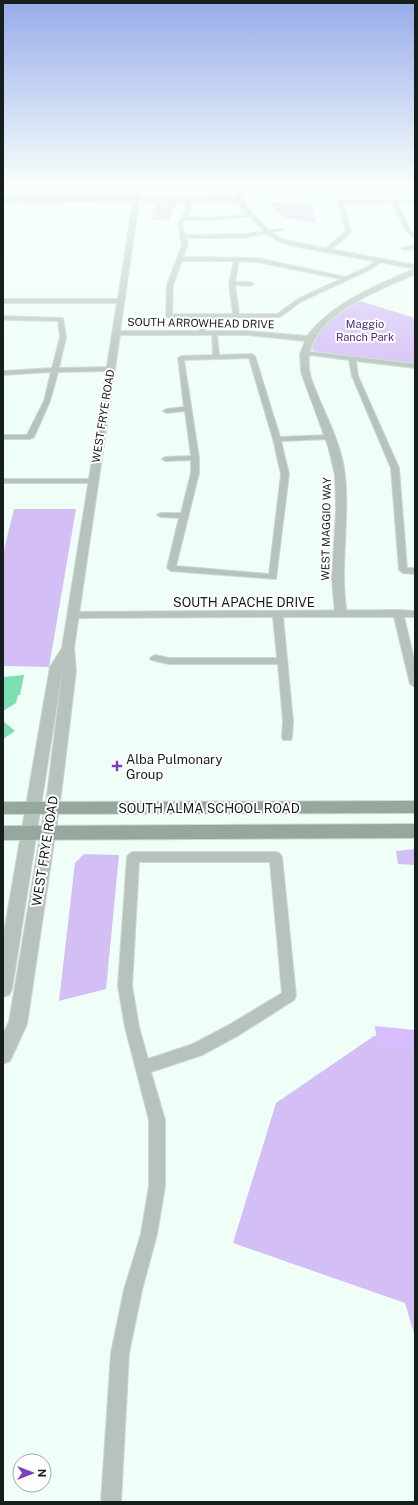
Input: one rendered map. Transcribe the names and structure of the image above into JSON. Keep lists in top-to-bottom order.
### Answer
{
  "streets": {
    "main road": ["SOUTH ALMA SCHOOL ROAD"],
    "street": [
      "SOUTH ARROWHEAD DRIVE",
      "WEST FRYE ROAD",
      "WEST MAGGIO WAY",
      "SOUTH APACHE DRIVE"
    ]
  },
  "crossings": [
    ["SOUTH ARROWHEAD DRIVE", "WEST FRYE ROAD"],
    ["SOUTH ARROWHEAD DRIVE", "WEST MAGGIO WAY"],
    ["WEST FRYE ROAD", "SOUTH APACHE DRIVE"],
    ["WEST FRYE ROAD", "SOUTH ALMA SCHOOL ROAD"],
    ["WEST MAGGIO WAY", "SOUTH APACHE DRIVE"]
  ],
  "parks": ["Maggio Ranch Park"],
  "places": {
    "health": ["Alba Pulmonary Group"]
  },
  "north": "right"
}
